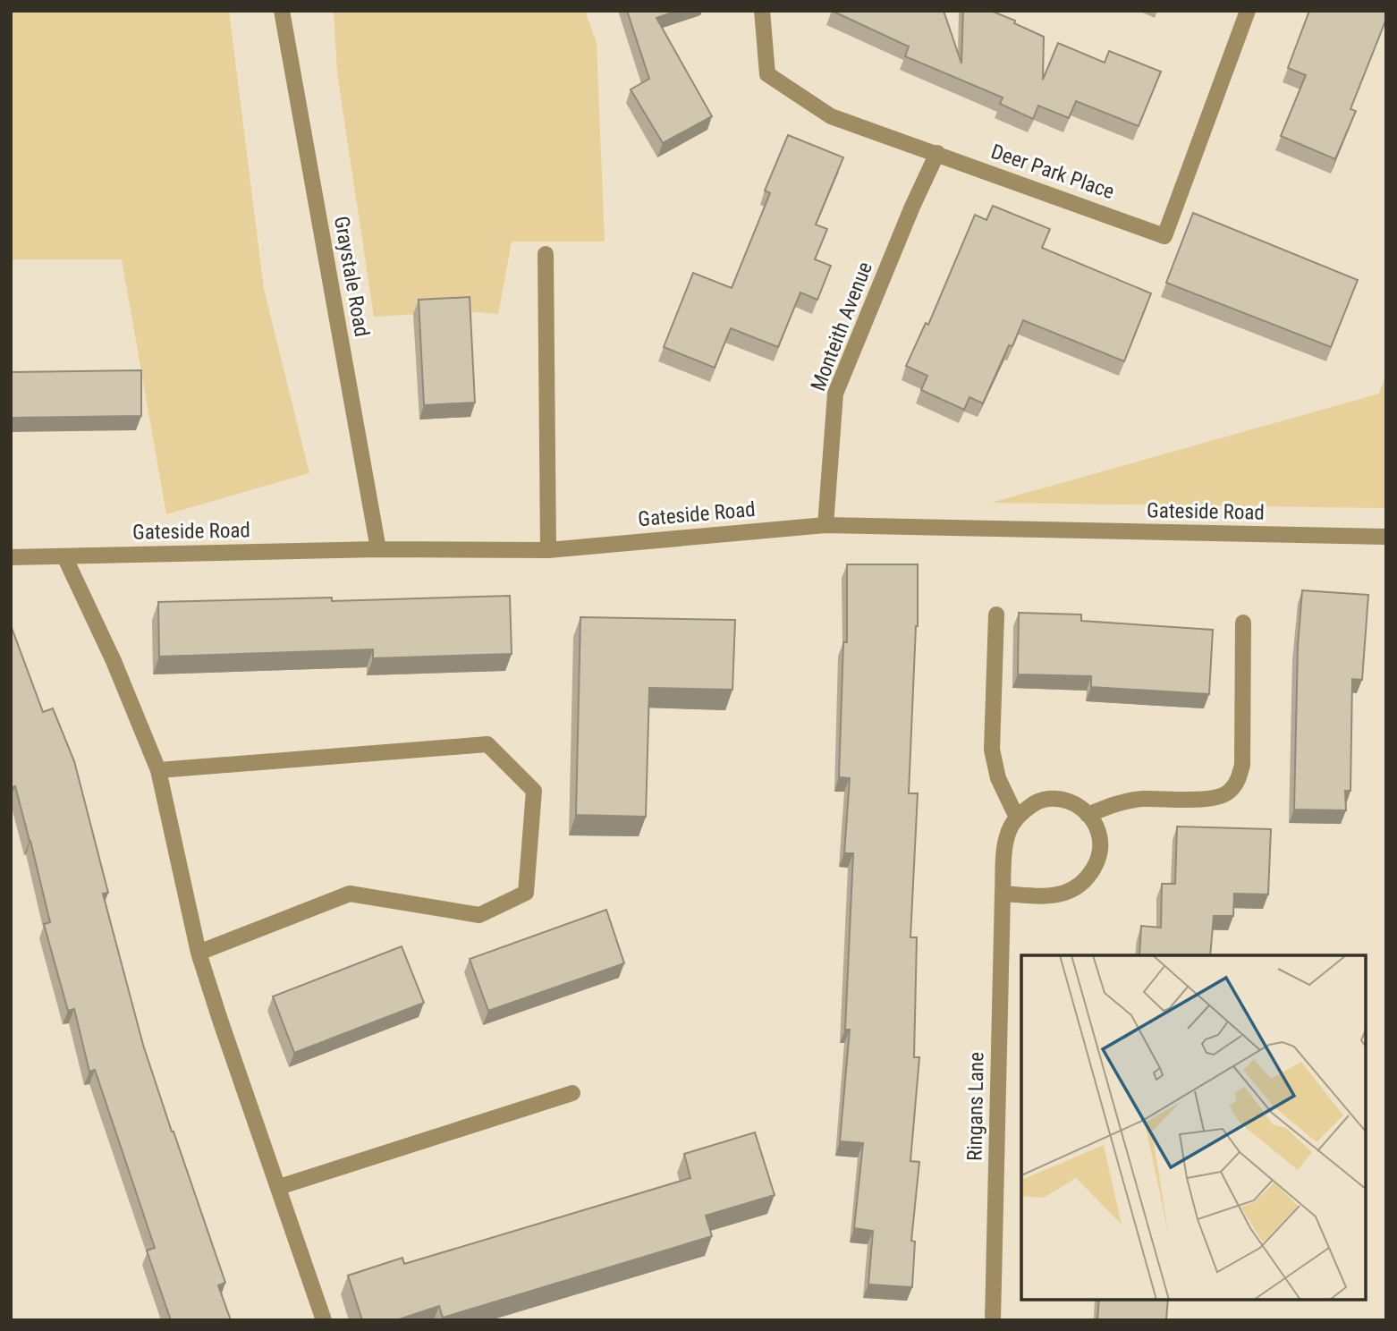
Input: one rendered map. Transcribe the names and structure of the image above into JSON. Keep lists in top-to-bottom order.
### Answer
{
  "streets": {
    "street": [
      "Deer Park Place",
      "Graystale Road",
      "Monteith Avenue",
      "Gateside Road",
      "Ringans Lane"
    ]
  },
  "crossings": [
    ["Deer Park Place", "Monteith Avenue"],
    ["Graystale Road", "Gateside Road"],
    ["Monteith Avenue", "Gateside Road"]
  ]
}
